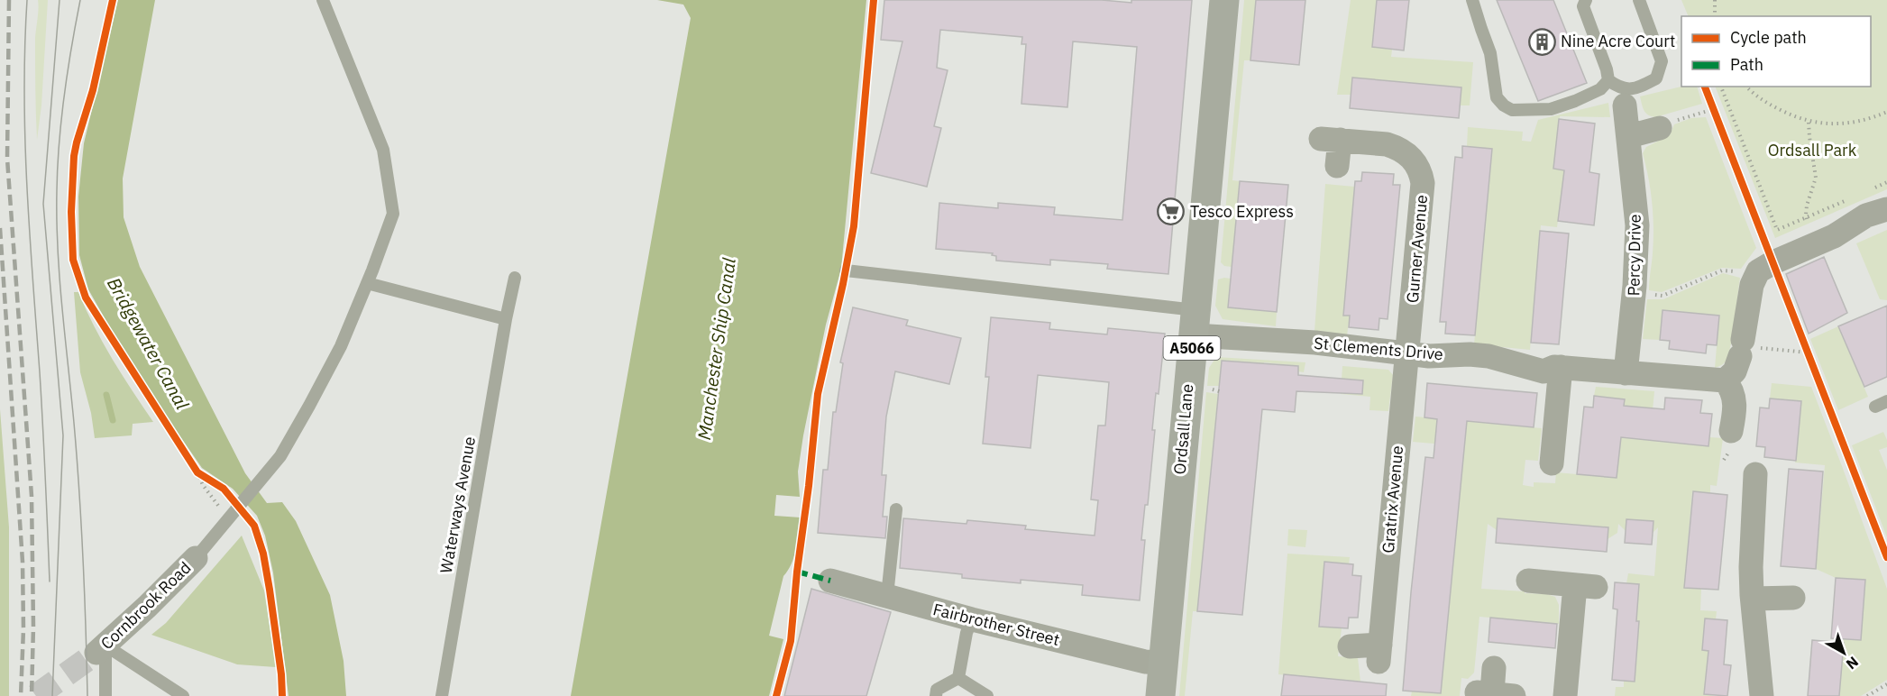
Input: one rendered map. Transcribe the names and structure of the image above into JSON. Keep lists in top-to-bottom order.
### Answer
{
  "streets": {
    "main road": ["A5066", "Ordsall Lane"],
    "street": [
      "Gurner Avenue",
      "Percy Drive",
      "St Clements Drive",
      "Gratrix Avenue",
      "Cornbrook Road",
      "Fairbrother Street"
    ],
    "lane": ["Waterways Avenue"]
  },
  "crossings": [
    ["Gurner Avenue", "St Clements Drive"],
    ["Gurner Avenue", "Gratrix Avenue"],
    ["Percy Drive", "St Clements Drive"],
    ["St Clements Drive", "Ordsall Lane"],
    ["St Clements Drive", "Gratrix Avenue"],
    ["Ordsall Lane", "Fairbrother Street"]
  ],
  "water": ["Bridgewater Canal", "Manchester Ship Canal"],
  "parks": ["Ordsall Park"],
  "places": {
    "building": ["Nine Acre Court"],
    "supermarket": ["Tesco Express"]
  },
  "legend": ["Cycle path", "Path"],
  "north": "bottom right"
}
